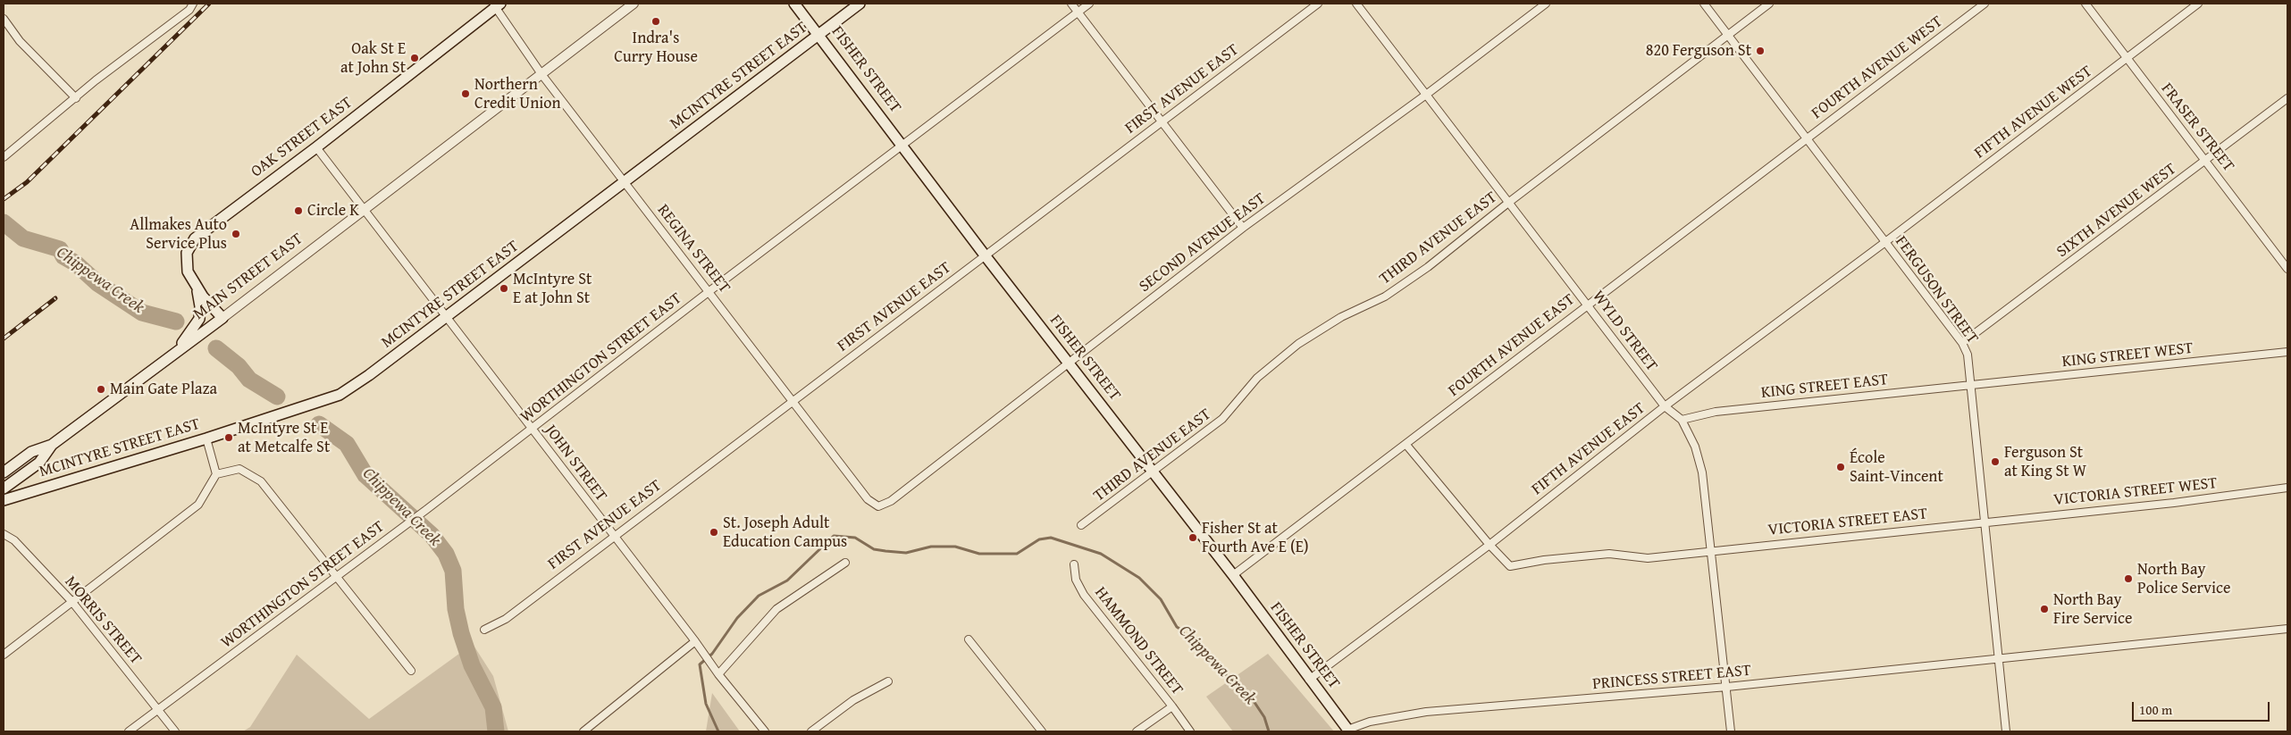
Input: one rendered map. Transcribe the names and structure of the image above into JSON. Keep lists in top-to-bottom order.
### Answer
{
  "streets": {
    "main road": [
      "FISHER STREET",
      "MCINTYRE STREET EAST",
      "OAK STREET EAST",
      "MAIN STREET EAST"
    ],
    "street": [
      "FOURTH AVENUE WEST",
      "FIRST AVENUE EAST",
      "FIFTH AVENUE WEST",
      "FRASER STREET",
      "SIXTH AVENUE WEST",
      "THIRD AVENUE EAST",
      "SECOND AVENUE EAST",
      "REGINA STREET",
      "FERGUSON STREET",
      "WYLD STREET",
      "FOURTH AVENUE EAST",
      "KING STREET WEST",
      "WORTHINGTON STREET EAST",
      "KING STREET EAST",
      "FIFTH AVENUE EAST",
      "JOHN STREET",
      "VICTORIA STREET WEST",
      "VICTORIA STREET EAST",
      "MORRIS STREET",
      "HAMMOND STREET",
      "PRINCESS STREET EAST"
    ]
  },
  "crossings": [
    ["FOURTH AVENUE WEST", "FERGUSON STREET"],
    ["FOURTH AVENUE WEST", "FOURTH AVENUE EAST"],
    ["FISHER STREET", "MCINTYRE STREET EAST"],
    ["FISHER STREET", "FIRST AVENUE EAST"],
    ["FISHER STREET", "THIRD AVENUE EAST"],
    ["FISHER STREET", "SECOND AVENUE EAST"],
    ["FISHER STREET", "FOURTH AVENUE EAST"],
    ["FISHER STREET", "WORTHINGTON STREET EAST"],
    ["FISHER STREET", "FIFTH AVENUE EAST"],
    ["FISHER STREET", "PRINCESS STREET EAST"],
    ["MCINTYRE STREET EAST", "REGINA STREET"],
    ["MCINTYRE STREET EAST", "JOHN STREET"],
    ["FIRST AVENUE EAST", "REGINA STREET"],
    ["FIRST AVENUE EAST", "JOHN STREET"],
    ["FIFTH AVENUE WEST", "FRASER STREET"],
    ["FIFTH AVENUE WEST", "FERGUSON STREET"],
    ["FIFTH AVENUE WEST", "FIFTH AVENUE EAST"],
    ["FRASER STREET", "SIXTH AVENUE WEST"],
    ["OAK STREET EAST", "REGINA STREET"],
    ["OAK STREET EAST", "MAIN STREET EAST"],
    ["OAK STREET EAST", "JOHN STREET"],
    ["SIXTH AVENUE WEST", "FERGUSON STREET"],
    ["THIRD AVENUE EAST", "FERGUSON STREET"],
    ["THIRD AVENUE EAST", "WYLD STREET"],
    ["SECOND AVENUE EAST", "REGINA STREET"],
    ["SECOND AVENUE EAST", "WYLD STREET"],
    ["REGINA STREET", "MAIN STREET EAST"],
    ["REGINA STREET", "WORTHINGTON STREET EAST"],
    ["MAIN STREET EAST", "JOHN STREET"],
    ["FERGUSON STREET", "FOURTH AVENUE EAST"],
    ["FERGUSON STREET", "KING STREET WEST"],
    ["FERGUSON STREET", "KING STREET EAST"],
    ["FERGUSON STREET", "FIFTH AVENUE EAST"],
    ["FERGUSON STREET", "VICTORIA STREET WEST"],
    ["FERGUSON STREET", "VICTORIA STREET EAST"],
    ["FERGUSON STREET", "PRINCESS STREET EAST"],
    ["WYLD STREET", "FOURTH AVENUE EAST"],
    ["WYLD STREET", "KING STREET EAST"],
    ["WYLD STREET", "FIFTH AVENUE EAST"],
    ["WYLD STREET", "VICTORIA STREET EAST"],
    ["WYLD STREET", "PRINCESS STREET EAST"],
    ["KING STREET WEST", "KING STREET EAST"],
    ["WORTHINGTON STREET EAST", "JOHN STREET"],
    ["WORTHINGTON STREET EAST", "MORRIS STREET"],
    ["FIFTH AVENUE EAST", "VICTORIA STREET EAST"],
    ["VICTORIA STREET WEST", "VICTORIA STREET EAST"]
  ],
  "water": ["Chippewa Creek"],
  "places": [
    "Indra's Curry House",
    "820 Ferguson St",
    "Oak St E at John St",
    "Northern Credit Union",
    "Circle K",
    "Allmakes Auto Service Plus",
    "McIntyre St E at John St",
    "Main Gate Plaza",
    "McIntyre St E at Metcalfe St",
    "Ferguson St at King St W",
    "École Saint-Vincent",
    "St. Joseph Adult Education Campus",
    "Fisher St at Fourth Ave E (E)",
    "North Bay Police Service",
    "North Bay Fire Service"
  ],
  "scale_bar": "100 m"
}
